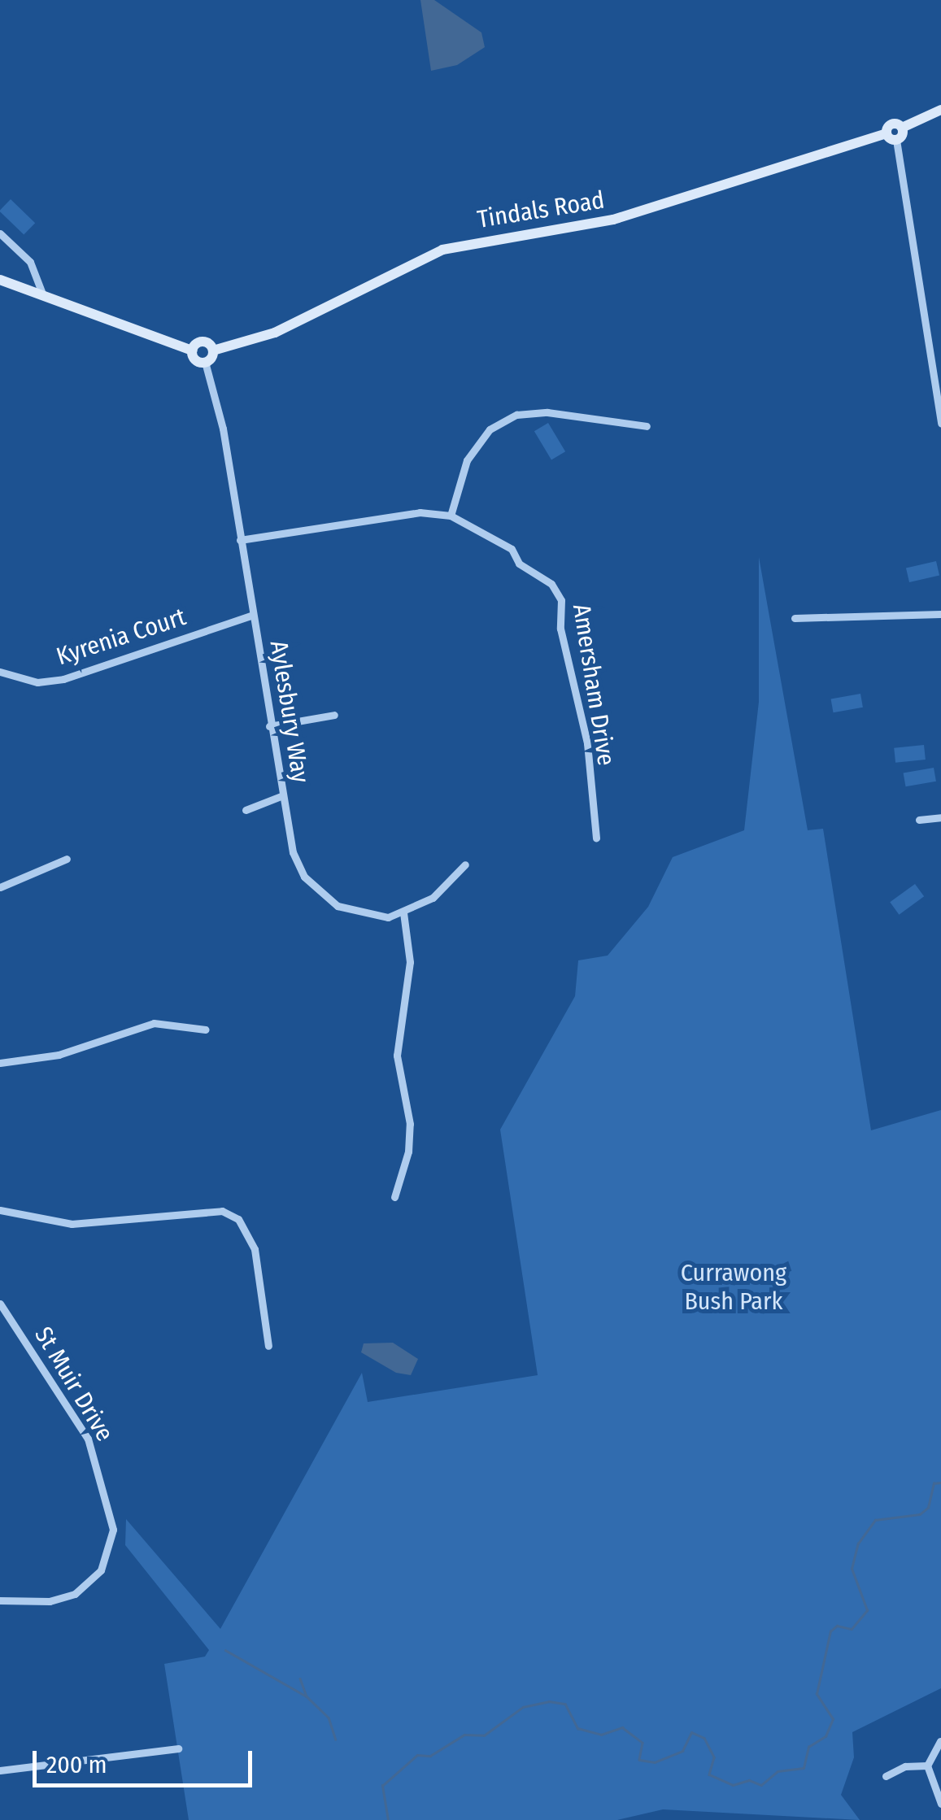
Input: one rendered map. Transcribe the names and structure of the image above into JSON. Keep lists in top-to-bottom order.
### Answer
{
  "streets": {
    "main road": ["Tindals Road"],
    "street": [
      "Kyrenia Court",
      "Amersham Drive",
      "Aylesbury Way",
      "St Muir Drive"
    ]
  },
  "crossings": [
    ["Kyrenia Court", "Aylesbury Way"],
    ["Amersham Drive", "Aylesbury Way"]
  ],
  "parks": ["Currawong Bush Park"],
  "scale_bar": "200 m"
}
